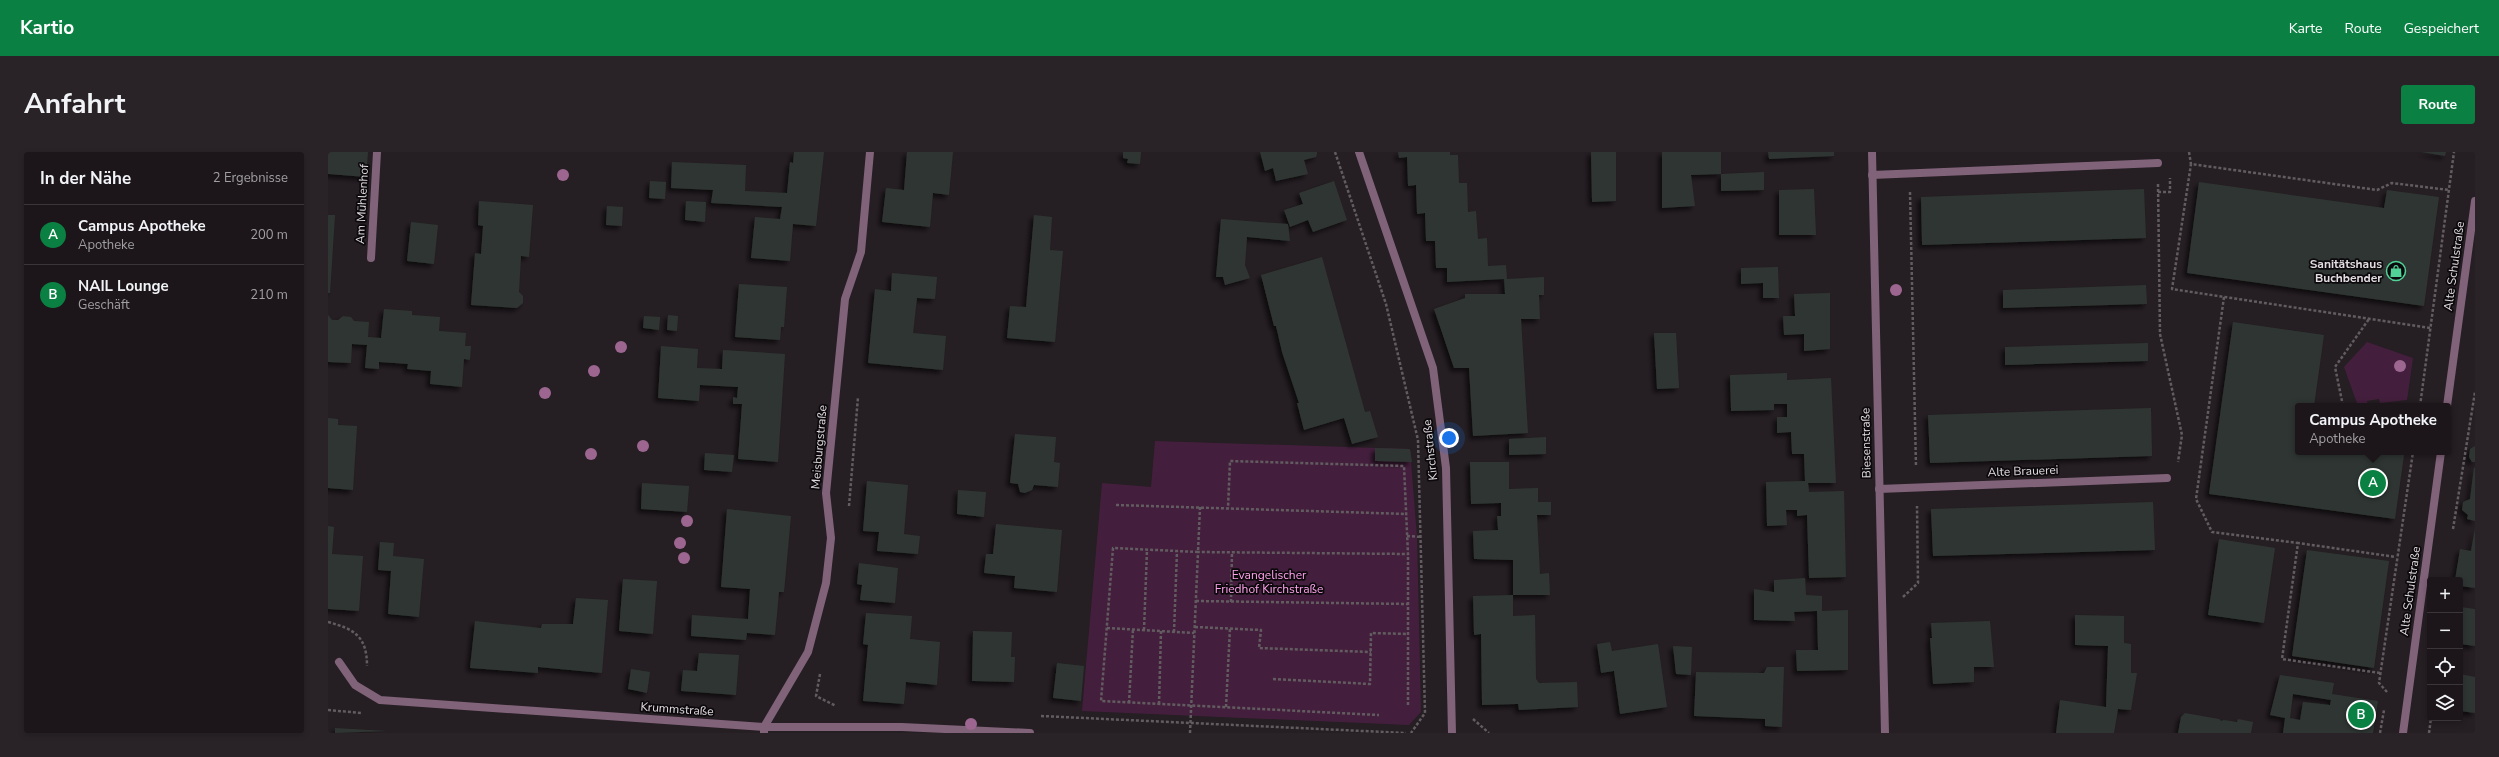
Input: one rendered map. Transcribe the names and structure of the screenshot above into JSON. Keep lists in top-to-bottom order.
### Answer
{
  "streets": {
    "street": [
      "Am Mühlenhof",
      "Alte Schulstraße",
      "Biesenstraße",
      "Meisburgstraße",
      "Kirchstraße",
      "Alte Brauerei",
      "Krummstraße"
    ]
  },
  "crossings": [
    ["Biesenstraße", "Alte Brauerei"],
    ["Meisburgstraße", "Krummstraße"]
  ],
  "parks": ["Evangelischer Friedhof Kirchstraße"],
  "places": {
    "shop": ["Sanitätshaus Buchbender"]
  },
  "page": {
    "header": "Kartio",
    "nav": ["Karte", "Route", "Gespeichert"],
    "title": "Anfahrt",
    "buttons": "Route",
    "heading": ["In der Nähe", "2 Ergebnisse"],
    "list": [
      {
        "mark": "A",
        "name": "Campus Apotheke",
        "note": "Apotheke",
        "value": "200 m"
      },
      {
        "mark": "B",
        "name": "NAIL Lounge",
        "note": "Geschäft",
        "value": "210 m"
      }
    ],
    "popup": ["Campus Apotheke", "Apotheke"],
    "pins": ["A", "B"],
    "map_buttons": ["+", "−"]
  }
}
